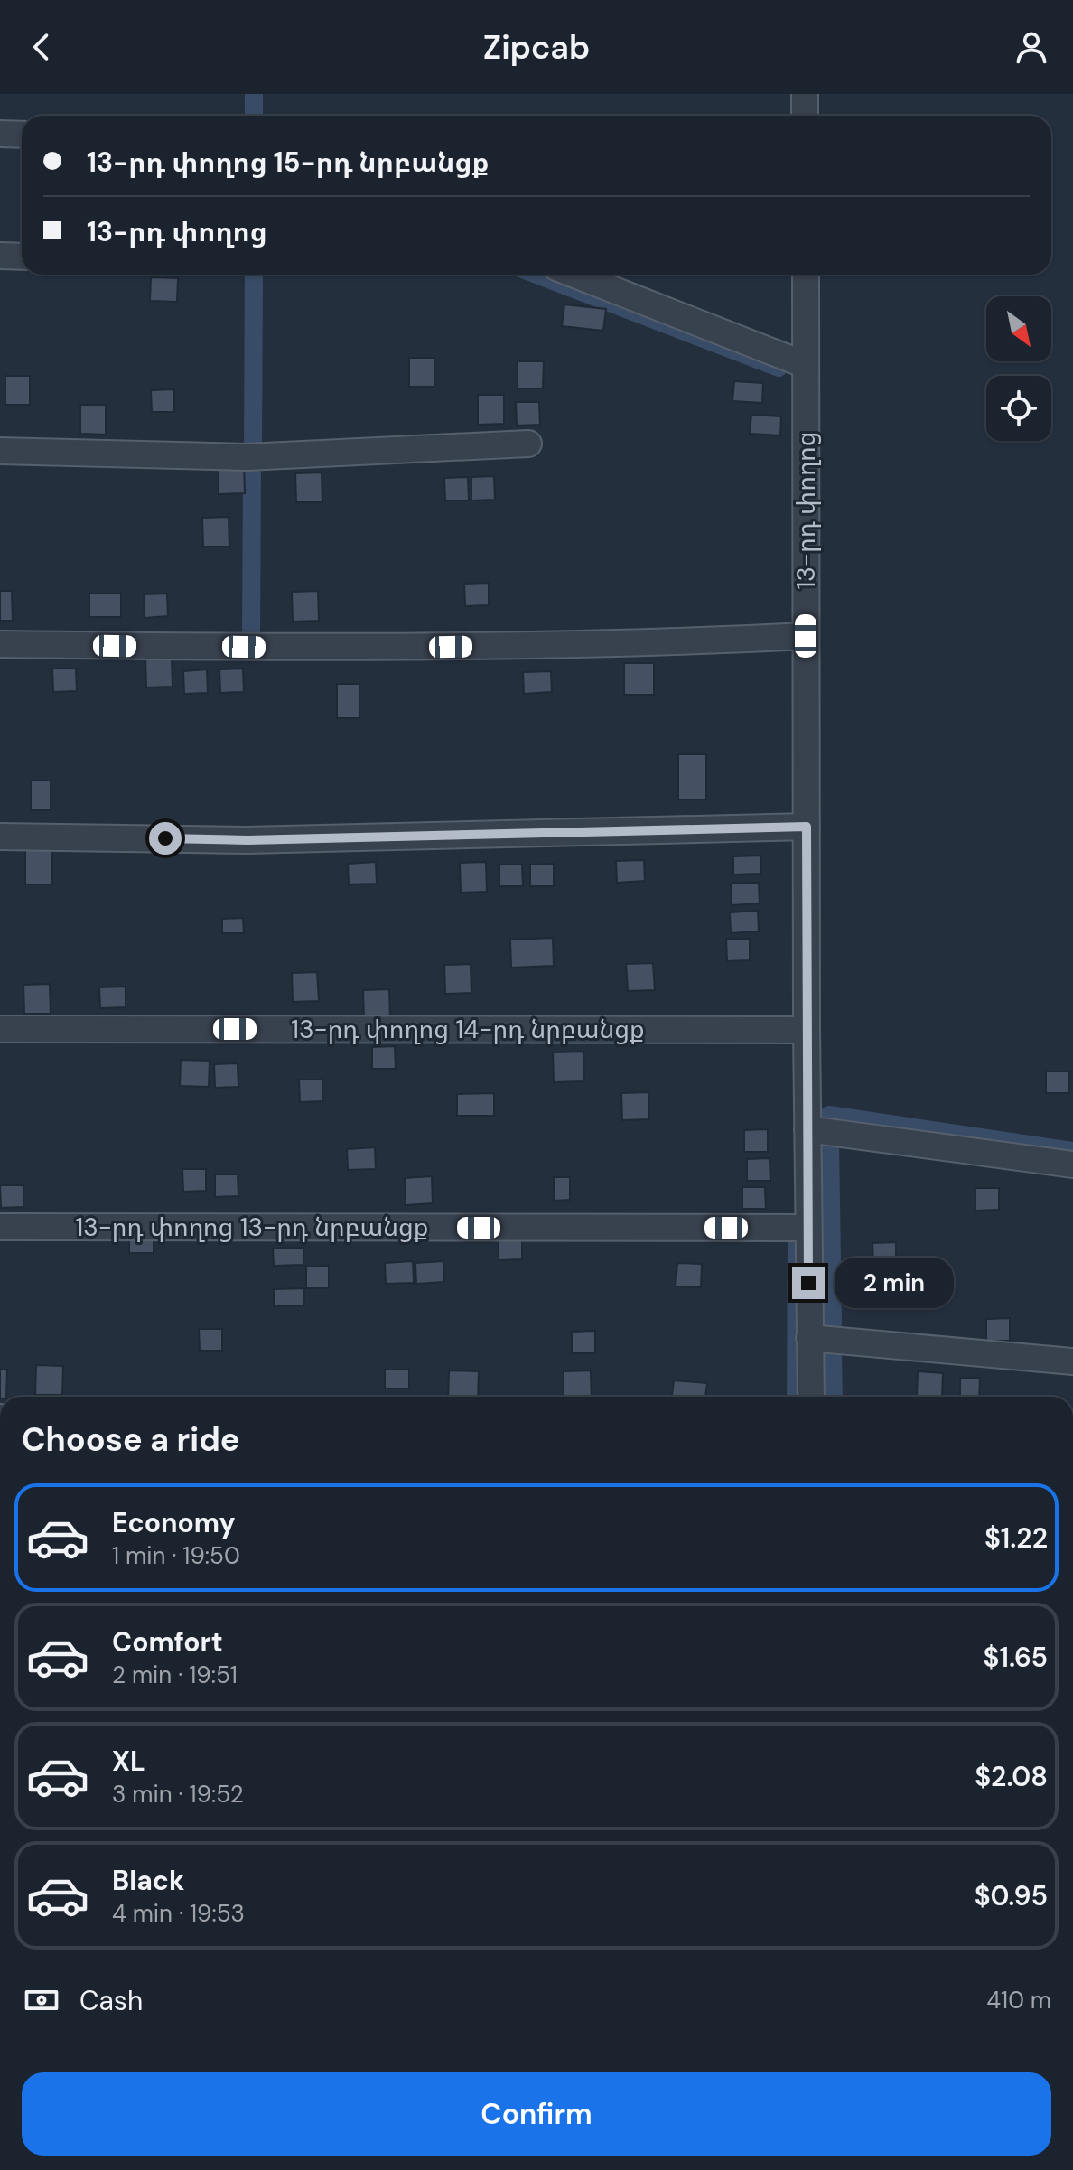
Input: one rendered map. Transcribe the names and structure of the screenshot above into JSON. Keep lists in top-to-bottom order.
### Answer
{
  "streets": {
    "street": ["13-րդ փողոց", "13-րդ փողոց 14-րդ նրբանցք", "13-րդ փողոց 13-րդ նրբանցք"]
  },
  "crossings": [
    ["13-րդ փողոց", "13-րդ փողոց 14-րդ նրբանցք"],
    ["13-րդ փողոց", "13-րդ փողոց 13-րդ նրբանցք"]
  ],
  "north": "bottom right",
  "page": {
    "header": "Zipcab",
    "banner": ["13-րդ փողոց 15-րդ նրբանցք", "13-րդ փողոց"],
    "bubble": "2 min",
    "heading": "Choose a ride",
    "list": [
      {
        "name": "Economy",
        "note": "1 min · 19:50",
        "value": "$1.22"
      },
      {
        "name": "Comfort",
        "note": "2 min · 19:51",
        "value": "$1.65"
      },
      {
        "name": "XL",
        "note": "3 min · 19:52",
        "value": "$2.08"
      },
      {
        "name": "Black",
        "note": "4 min · 19:53",
        "value": "$0.95"
      }
    ],
    "pay": ["Cash", "410 m"],
    "buttons": "Confirm"
  }
}
